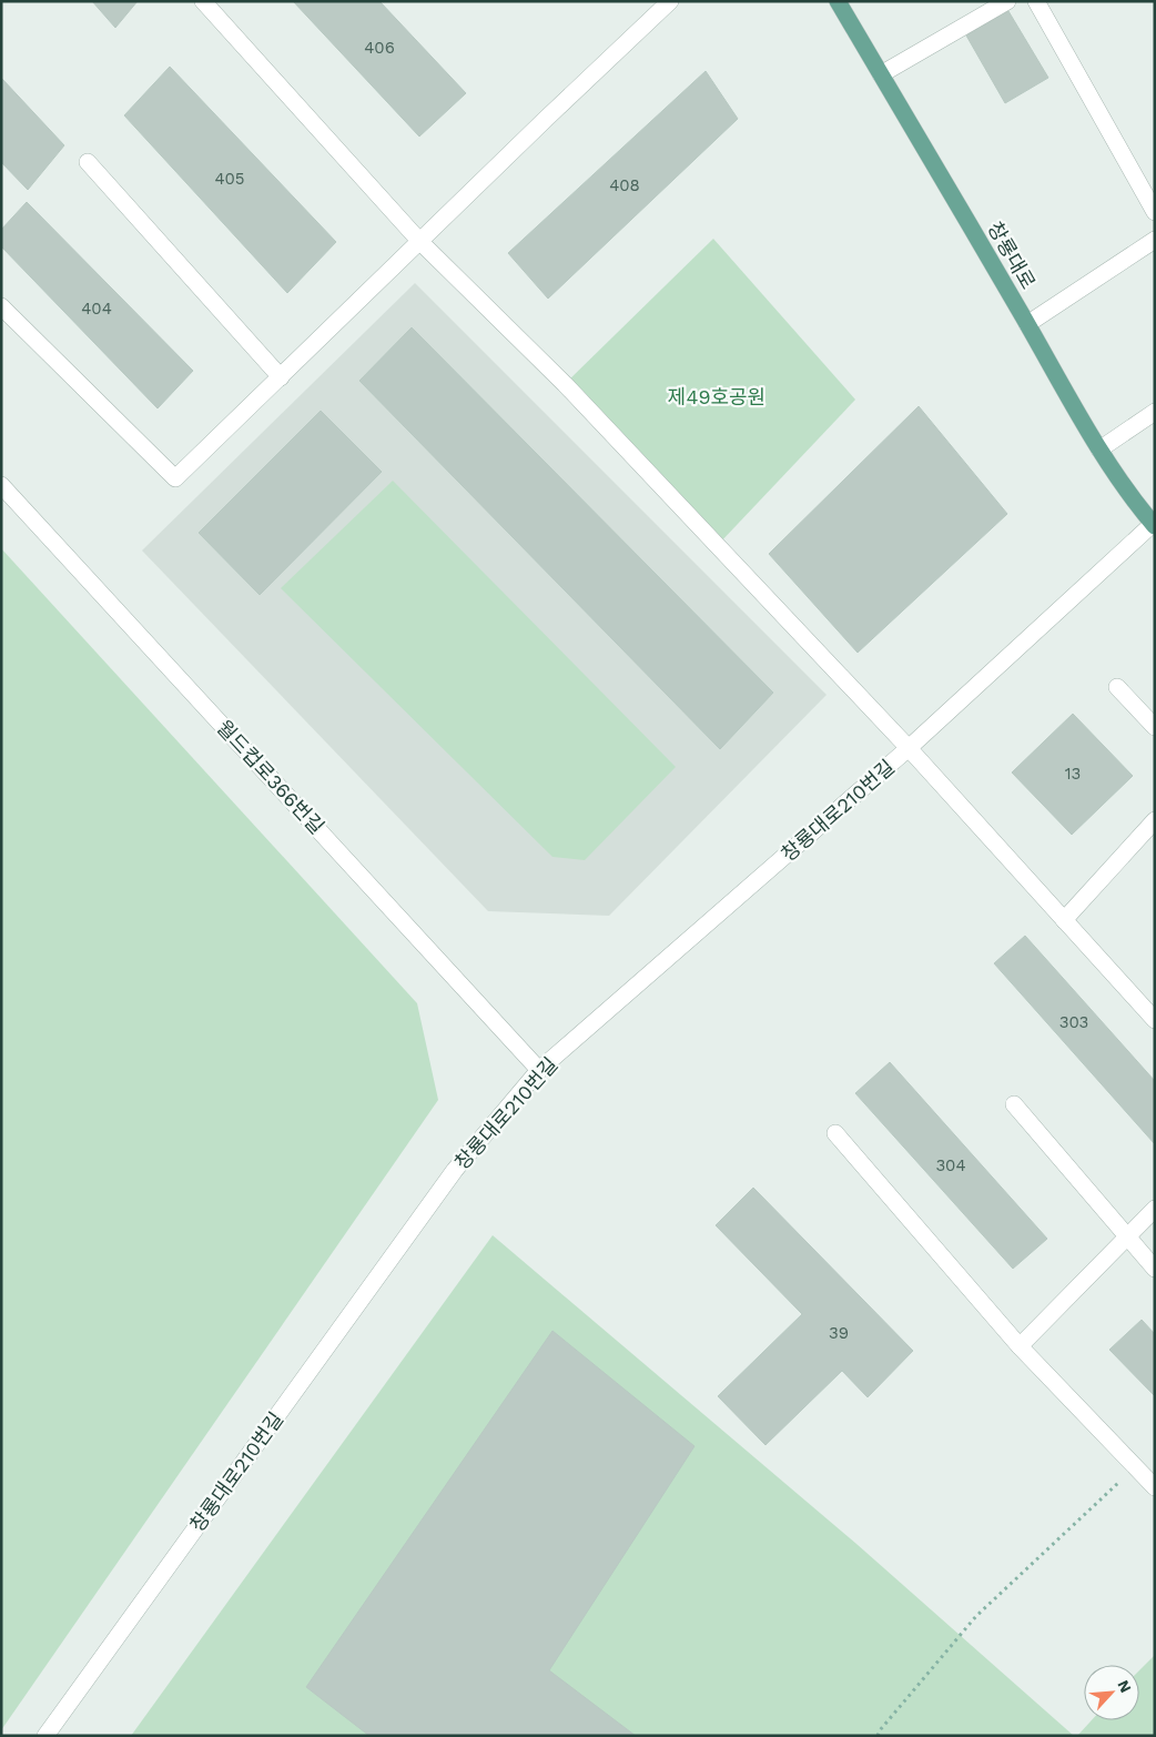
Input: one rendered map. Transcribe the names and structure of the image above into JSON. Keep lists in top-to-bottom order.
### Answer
{
  "streets": {
    "main road": ["창룡대로"],
    "street": ["월드컵로366번길", "창룡대로210번길"]
  },
  "crossings": [
    ["창룡대로", "창룡대로210번길"],
    ["월드컵로366번길", "창룡대로210번길"]
  ],
  "parks": ["제49호공원"],
  "house_numbers": [
    "406",
    "405",
    "408",
    "404",
    "13",
    "303",
    "304",
    "39"
  ],
  "north": "top right"
}
